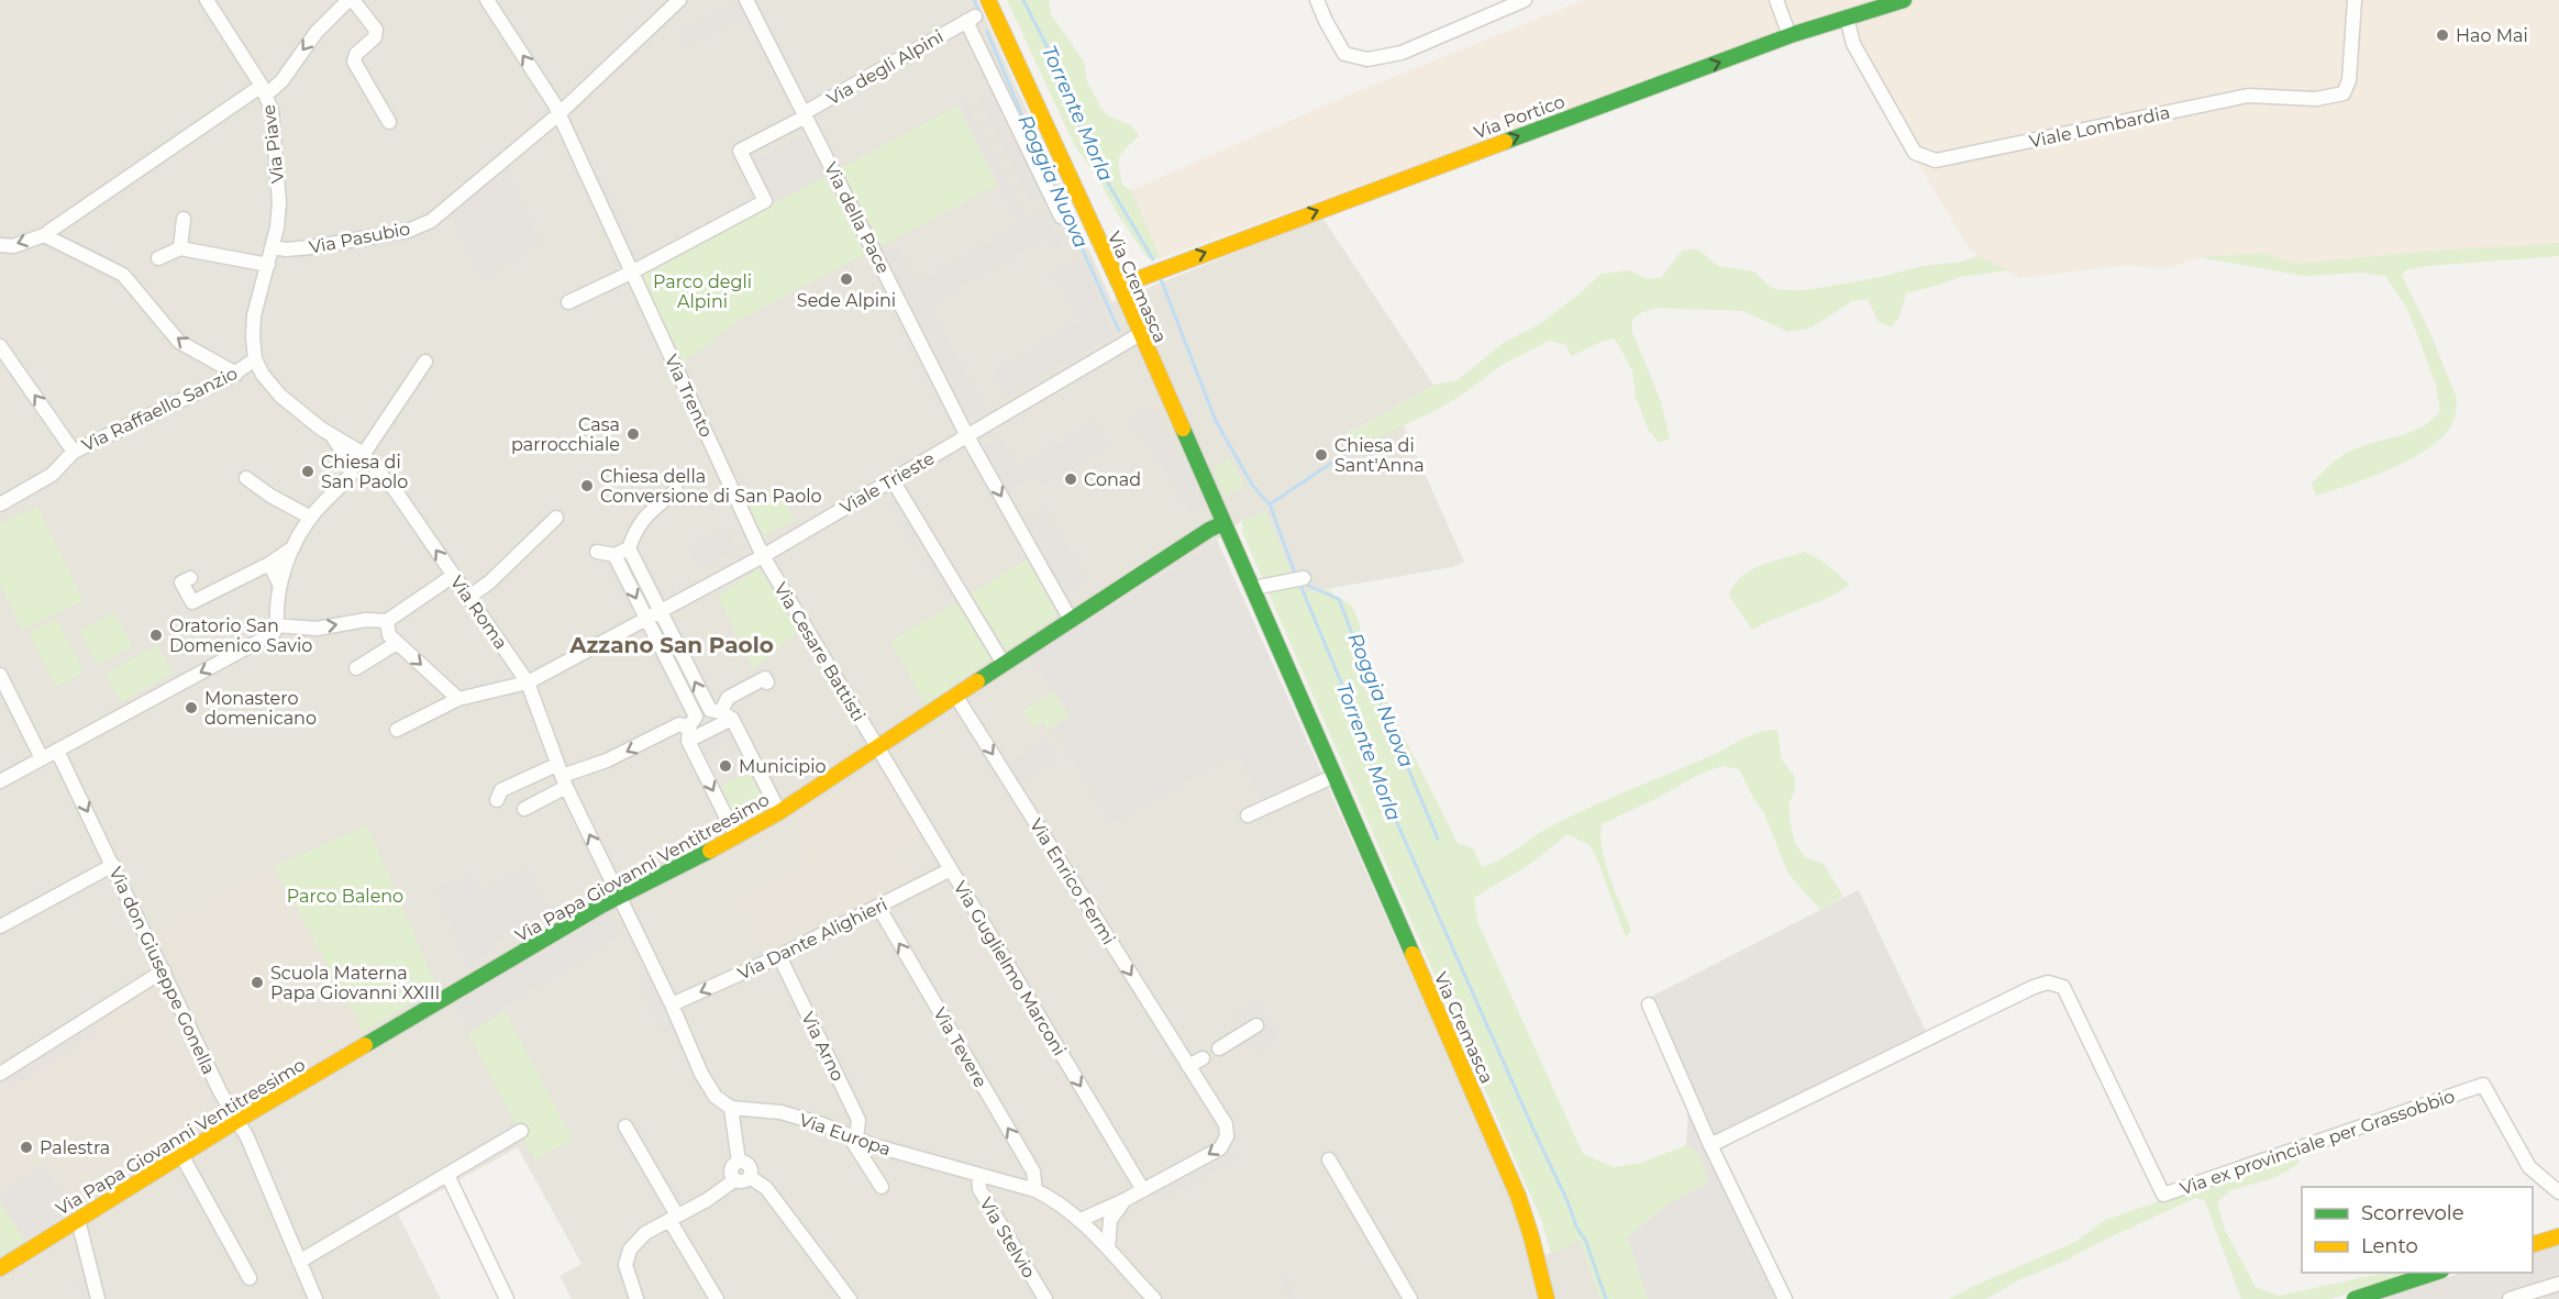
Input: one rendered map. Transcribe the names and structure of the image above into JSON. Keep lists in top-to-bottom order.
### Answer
{
  "streets": {
    "main road": ["Via Portico", "Via Cremasca", "Via Papa Giovanni Ventitreesimo"],
    "street": [
      "Via degli Alpini",
      "Viale Lombardia",
      "Via Piave",
      "Via della Pace",
      "Via Pasubio",
      "Via Trento",
      "Via Raffaello Sanzio",
      "Viale Trieste",
      "Via Roma",
      "Via Cesare Battisti",
      "Via Enrico Fermi",
      "Via Dante Alighieri",
      "Via Guglielmo Marconi",
      "Via don Giuseppe Gonella",
      "Via Arno",
      "Via Tevere",
      "Via Europa",
      "Via ex provinciale per Grassobbio",
      "Via Stelvio"
    ]
  },
  "crossings": [
    ["Via degli Alpini", "Via della Pace"],
    ["Via Portico", "Viale Lombardia"],
    ["Via Portico", "Via Cremasca"],
    ["Via Piave", "Via Pasubio"],
    ["Via Piave", "Via Raffaello Sanzio"],
    ["Via della Pace", "Viale Trieste"],
    ["Via della Pace", "Via Papa Giovanni Ventitreesimo"],
    ["Via Pasubio", "Via Trento"],
    ["Via Cremasca", "Viale Trieste"],
    ["Via Cremasca", "Via Papa Giovanni Ventitreesimo"],
    ["Via Trento", "Viale Trieste"],
    ["Via Trento", "Via Cesare Battisti"],
    ["Viale Trieste", "Via Roma"],
    ["Viale Trieste", "Via Cesare Battisti"],
    ["Via Roma", "Via Papa Giovanni Ventitreesimo"],
    ["Via Cesare Battisti", "Via Papa Giovanni Ventitreesimo"],
    ["Via Cesare Battisti", "Via Guglielmo Marconi"],
    ["Via Papa Giovanni Ventitreesimo", "Via Enrico Fermi"],
    ["Via Papa Giovanni Ventitreesimo", "Via Guglielmo Marconi"],
    ["Via Papa Giovanni Ventitreesimo", "Via don Giuseppe Gonella"],
    ["Via Enrico Fermi", "Via Guglielmo Marconi"],
    ["Via Enrico Fermi", "Via Europa"],
    ["Via Dante Alighieri", "Via Guglielmo Marconi"],
    ["Via Dante Alighieri", "Via Arno"],
    ["Via Dante Alighieri", "Via Tevere"],
    ["Via Arno", "Via Europa"],
    ["Via Tevere", "Via Europa"],
    ["Via Europa", "Via Stelvio"]
  ],
  "one_way": [
    "Via Portico",
    "Via Roma",
    "Via Enrico Fermi",
    "Via Dante Alighieri",
    "Via Guglielmo Marconi",
    "Via Tevere"
  ],
  "districts": ["Azzano San Paolo"],
  "water": ["Torrente Morla", "Roggia Nuova"],
  "parks": ["Parco degli Alpini", "Parco Baleno"],
  "places": [
    "Hao Mai",
    "Sede Alpini",
    "Casa parrocchiale",
    "Chiesa di Sant'Anna",
    "Chiesa di San Paolo",
    "Conad",
    "Chiesa della Conversione di San Paolo",
    "Oratorio San Domenico Savio",
    "Monastero domenicano",
    "Municipio",
    "Scuola Materna Papa Giovanni XXIII",
    "Palestra"
  ],
  "legend": ["Scorrevole", "Lento"]
}
